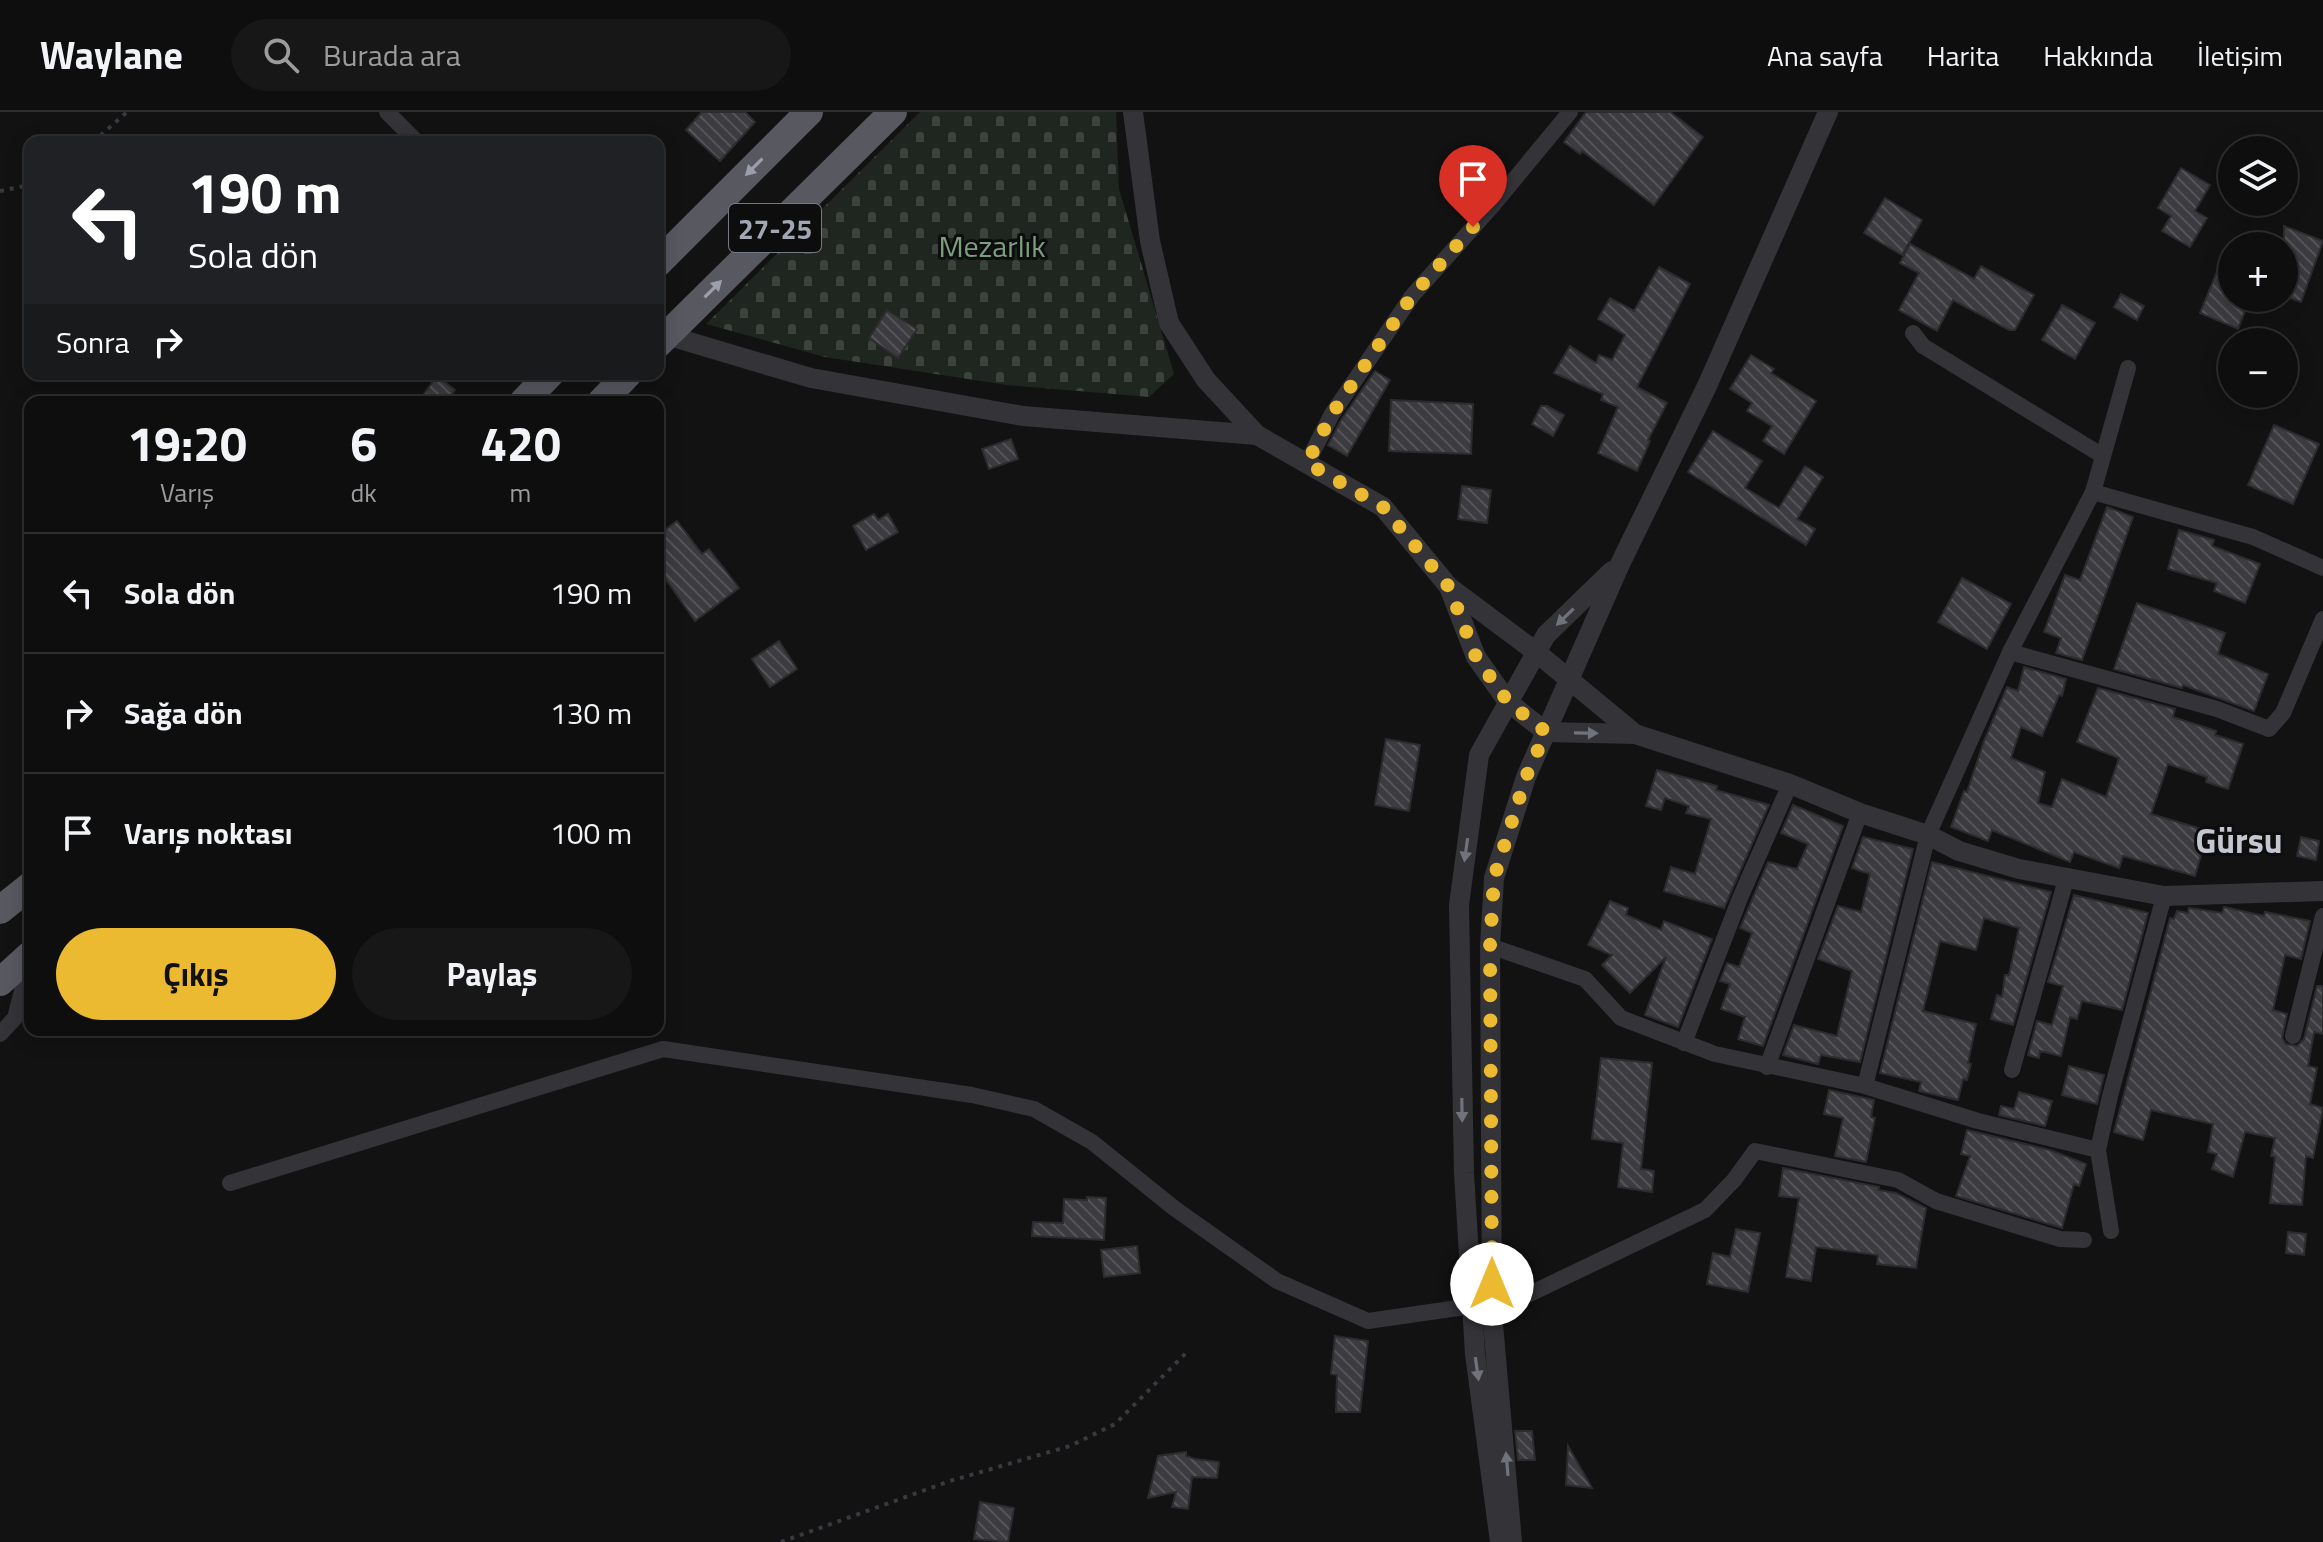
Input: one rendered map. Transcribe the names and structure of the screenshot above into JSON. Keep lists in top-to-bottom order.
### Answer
{
  "streets": {
    "highway": ["27-25"]
  },
  "districts": ["Gürsu"],
  "parks": ["Mezarlık"],
  "page": {
    "header": "Waylane",
    "search": "Burada ara",
    "nav": [
      "Ana sayfa",
      "Harita",
      "Hakkında",
      "İletişim"
    ],
    "map_buttons": ["+", "−"],
    "turn": ["190 m", "Sola dön"],
    "then": "Sonra",
    "eta": [
      "19:20",
      "Varış",
      "6",
      "dk",
      "420",
      "m"
    ],
    "list": [
      {
        "name": "Sola dön",
        "value": "190 m"
      },
      {
        "name": "Sağa dön",
        "value": "130 m"
      },
      {
        "name": "Varış noktası",
        "value": "100 m"
      }
    ],
    "buttons": ["Çıkış", "Paylaş"]
  }
}
